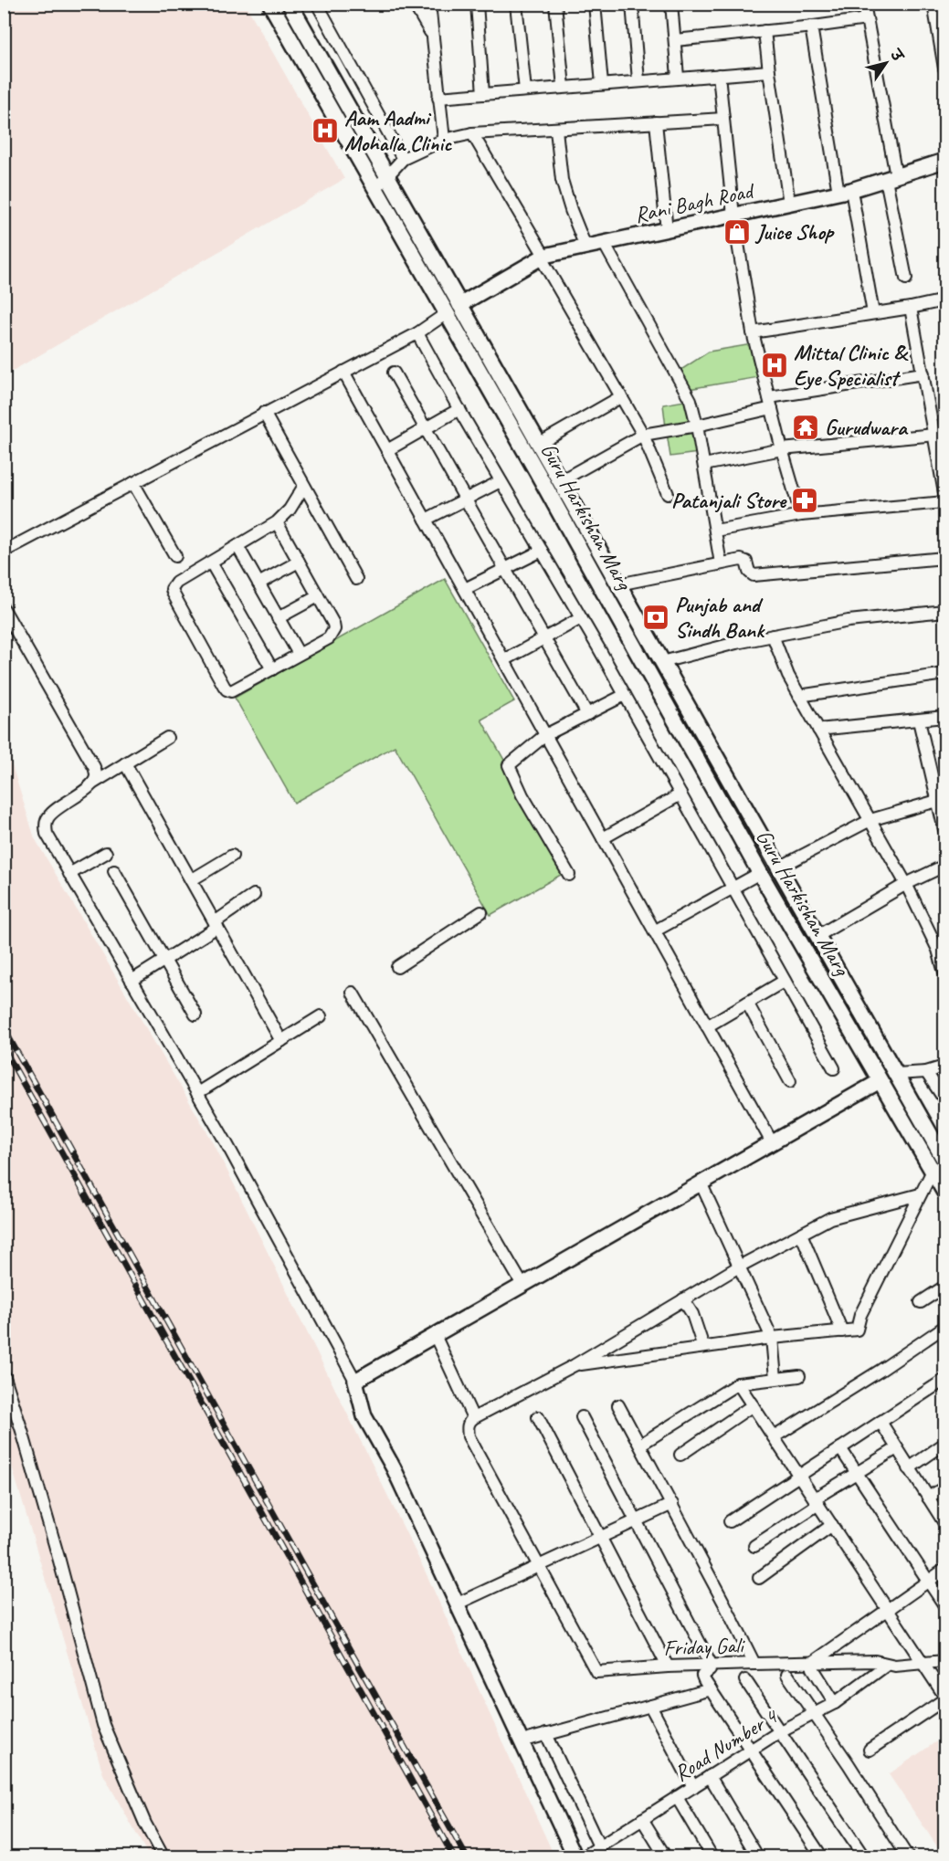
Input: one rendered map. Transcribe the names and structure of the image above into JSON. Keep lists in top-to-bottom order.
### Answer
{
  "streets": {
    "main road": ["Guru Harkishan Marg"],
    "street": ["Rani Bagh Road", "Friday Gali", "Road Number 4"]
  },
  "crossings": [
    ["Rani Bagh Road", "Guru Harkishan Marg"],
    ["Friday Gali", "Road Number 4"]
  ],
  "places": {
    "hospital": ["Aam Aadmi Mohalla Clinic", "Mittal Clinic & Eye Specialist"],
    "shop": ["Juice Shop"],
    "temple": ["Gurudwara"],
    "pharmacy": ["Patanjali Store"],
    "bank": ["Punjab and Sindh Bank"]
  },
  "north": "top right"
}
